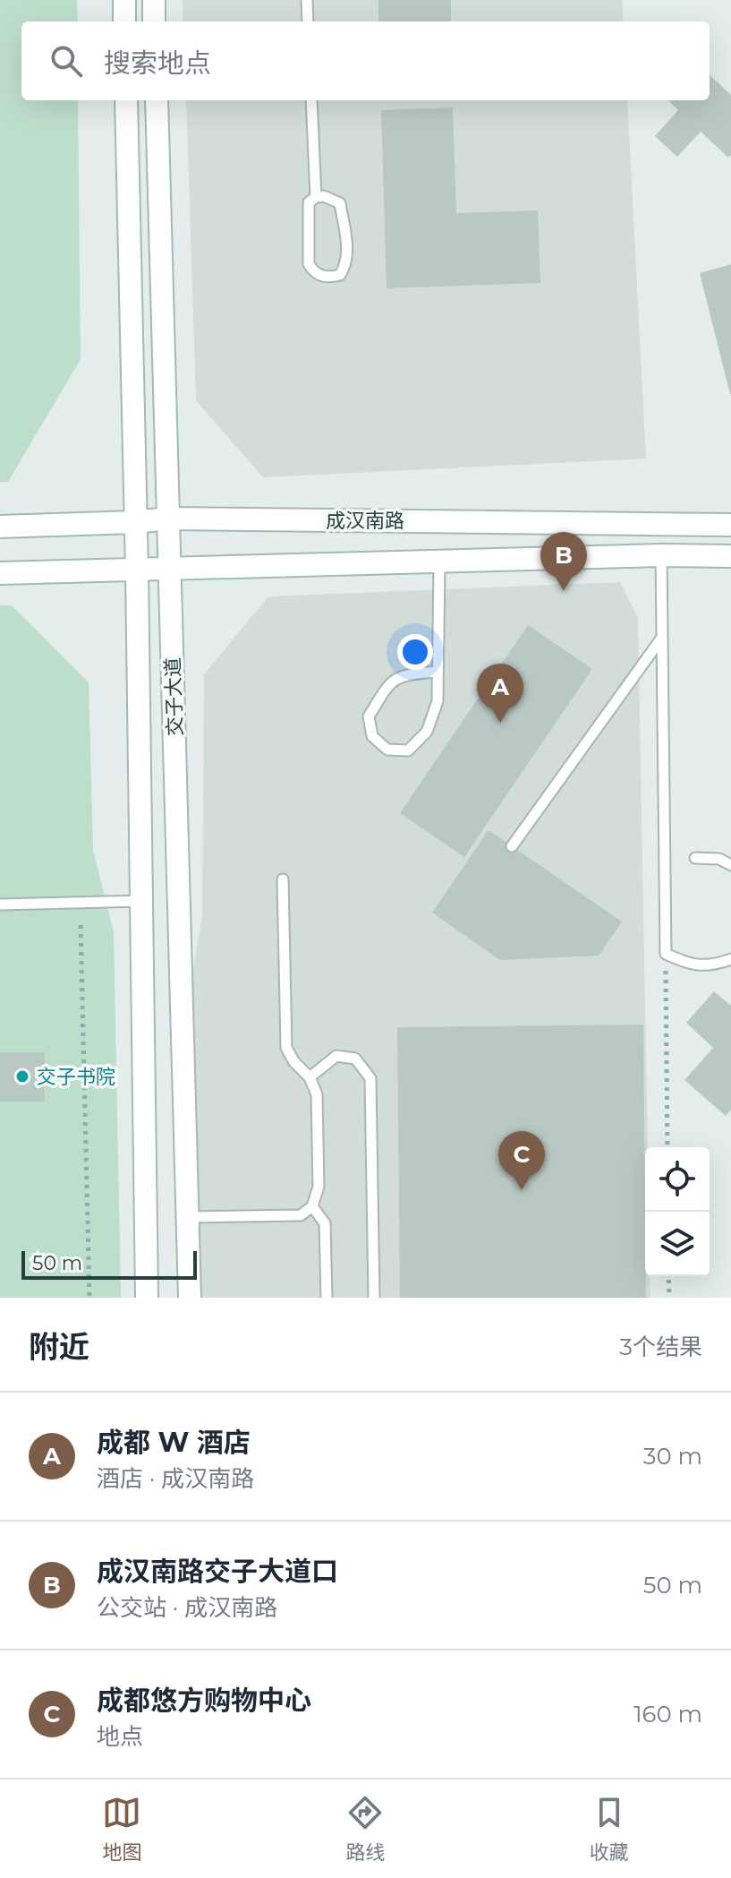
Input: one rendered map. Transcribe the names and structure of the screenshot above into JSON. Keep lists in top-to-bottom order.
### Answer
{
  "streets": {
    "main road": ["成汉南路", "交子大道"]
  },
  "crossings": [
    ["成汉南路", "交子大道"]
  ],
  "places": ["交子书院"],
  "scale_bar": "50 m",
  "page": {
    "search": "搜索地点",
    "pins": ["B", "A", "C"],
    "scale": "50 m",
    "heading": ["附近", "3个结果"],
    "list": [
      {
        "mark": "A",
        "name": "成都 W 酒店",
        "note": "酒店 · 成汉南路",
        "value": "30 m"
      },
      {
        "mark": "B",
        "name": "成汉南路交子大道口",
        "note": "公交站 · 成汉南路",
        "value": "50 m"
      },
      {
        "mark": "C",
        "name": "成都悠方购物中心",
        "note": "地点",
        "value": "160 m"
      }
    ],
    "nav": ["地图", "路线", "收藏"]
  }
}
